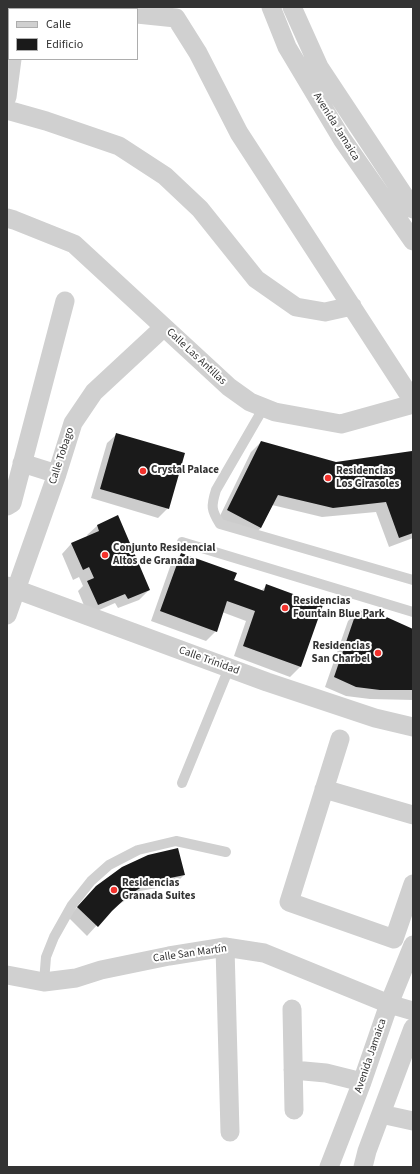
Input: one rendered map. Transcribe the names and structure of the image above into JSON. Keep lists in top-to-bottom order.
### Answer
{
  "streets": {
    "street": [
      "Avenida Jamaica",
      "Calle Las Antillas",
      "Calle Tobago",
      "Calle Trinidad",
      "Calle San Martín"
    ]
  },
  "crossings": [
    ["Avenida Jamaica", "Calle San Martín"],
    ["Calle Las Antillas", "Calle Tobago"],
    ["Calle Tobago", "Calle Trinidad"]
  ],
  "places": [
    "Crystal Palace",
    "Residencias Los Girasoles",
    "Conjunto Residencial Altos de Granada",
    "Residencias Fountain Blue Park",
    "Residencias San Charbel",
    "Residencias Granada Suites"
  ],
  "legend": ["Calle", "Edificio"]
}
